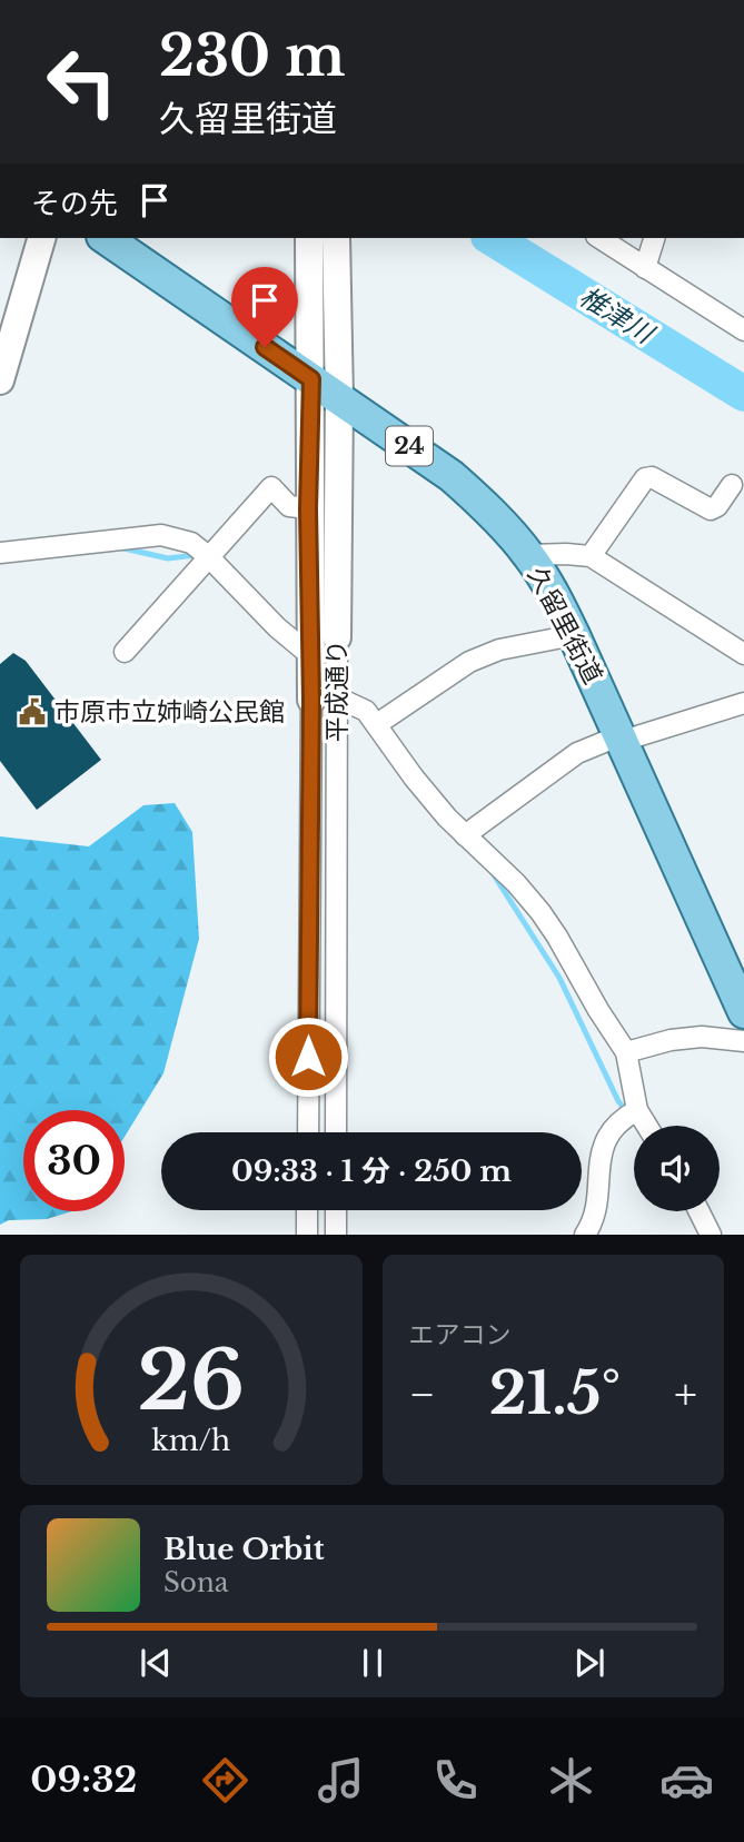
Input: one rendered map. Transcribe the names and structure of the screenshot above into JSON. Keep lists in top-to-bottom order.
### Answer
{
  "streets": {
    "main road": ["24", "久留里街道"],
    "street": ["平成通り"]
  },
  "crossings": [
    ["久留里街道", "平成通り"]
  ],
  "water": ["椎津川"],
  "places": {
    "public building": ["市原市立姉崎公民館"]
  },
  "page": {
    "turn": ["230 m", "久留里街道"],
    "then": "その先",
    "limit": "30",
    "trip": "09:33 · 1 分 · 250 m",
    "tile": "エアコン",
    "heat": ["−", "21.5°", "+"],
    "song": ["Blue Orbit", "Sona"],
    "tabs": "09:32",
    "gauge": ["26", "km/h"]
  }
}
